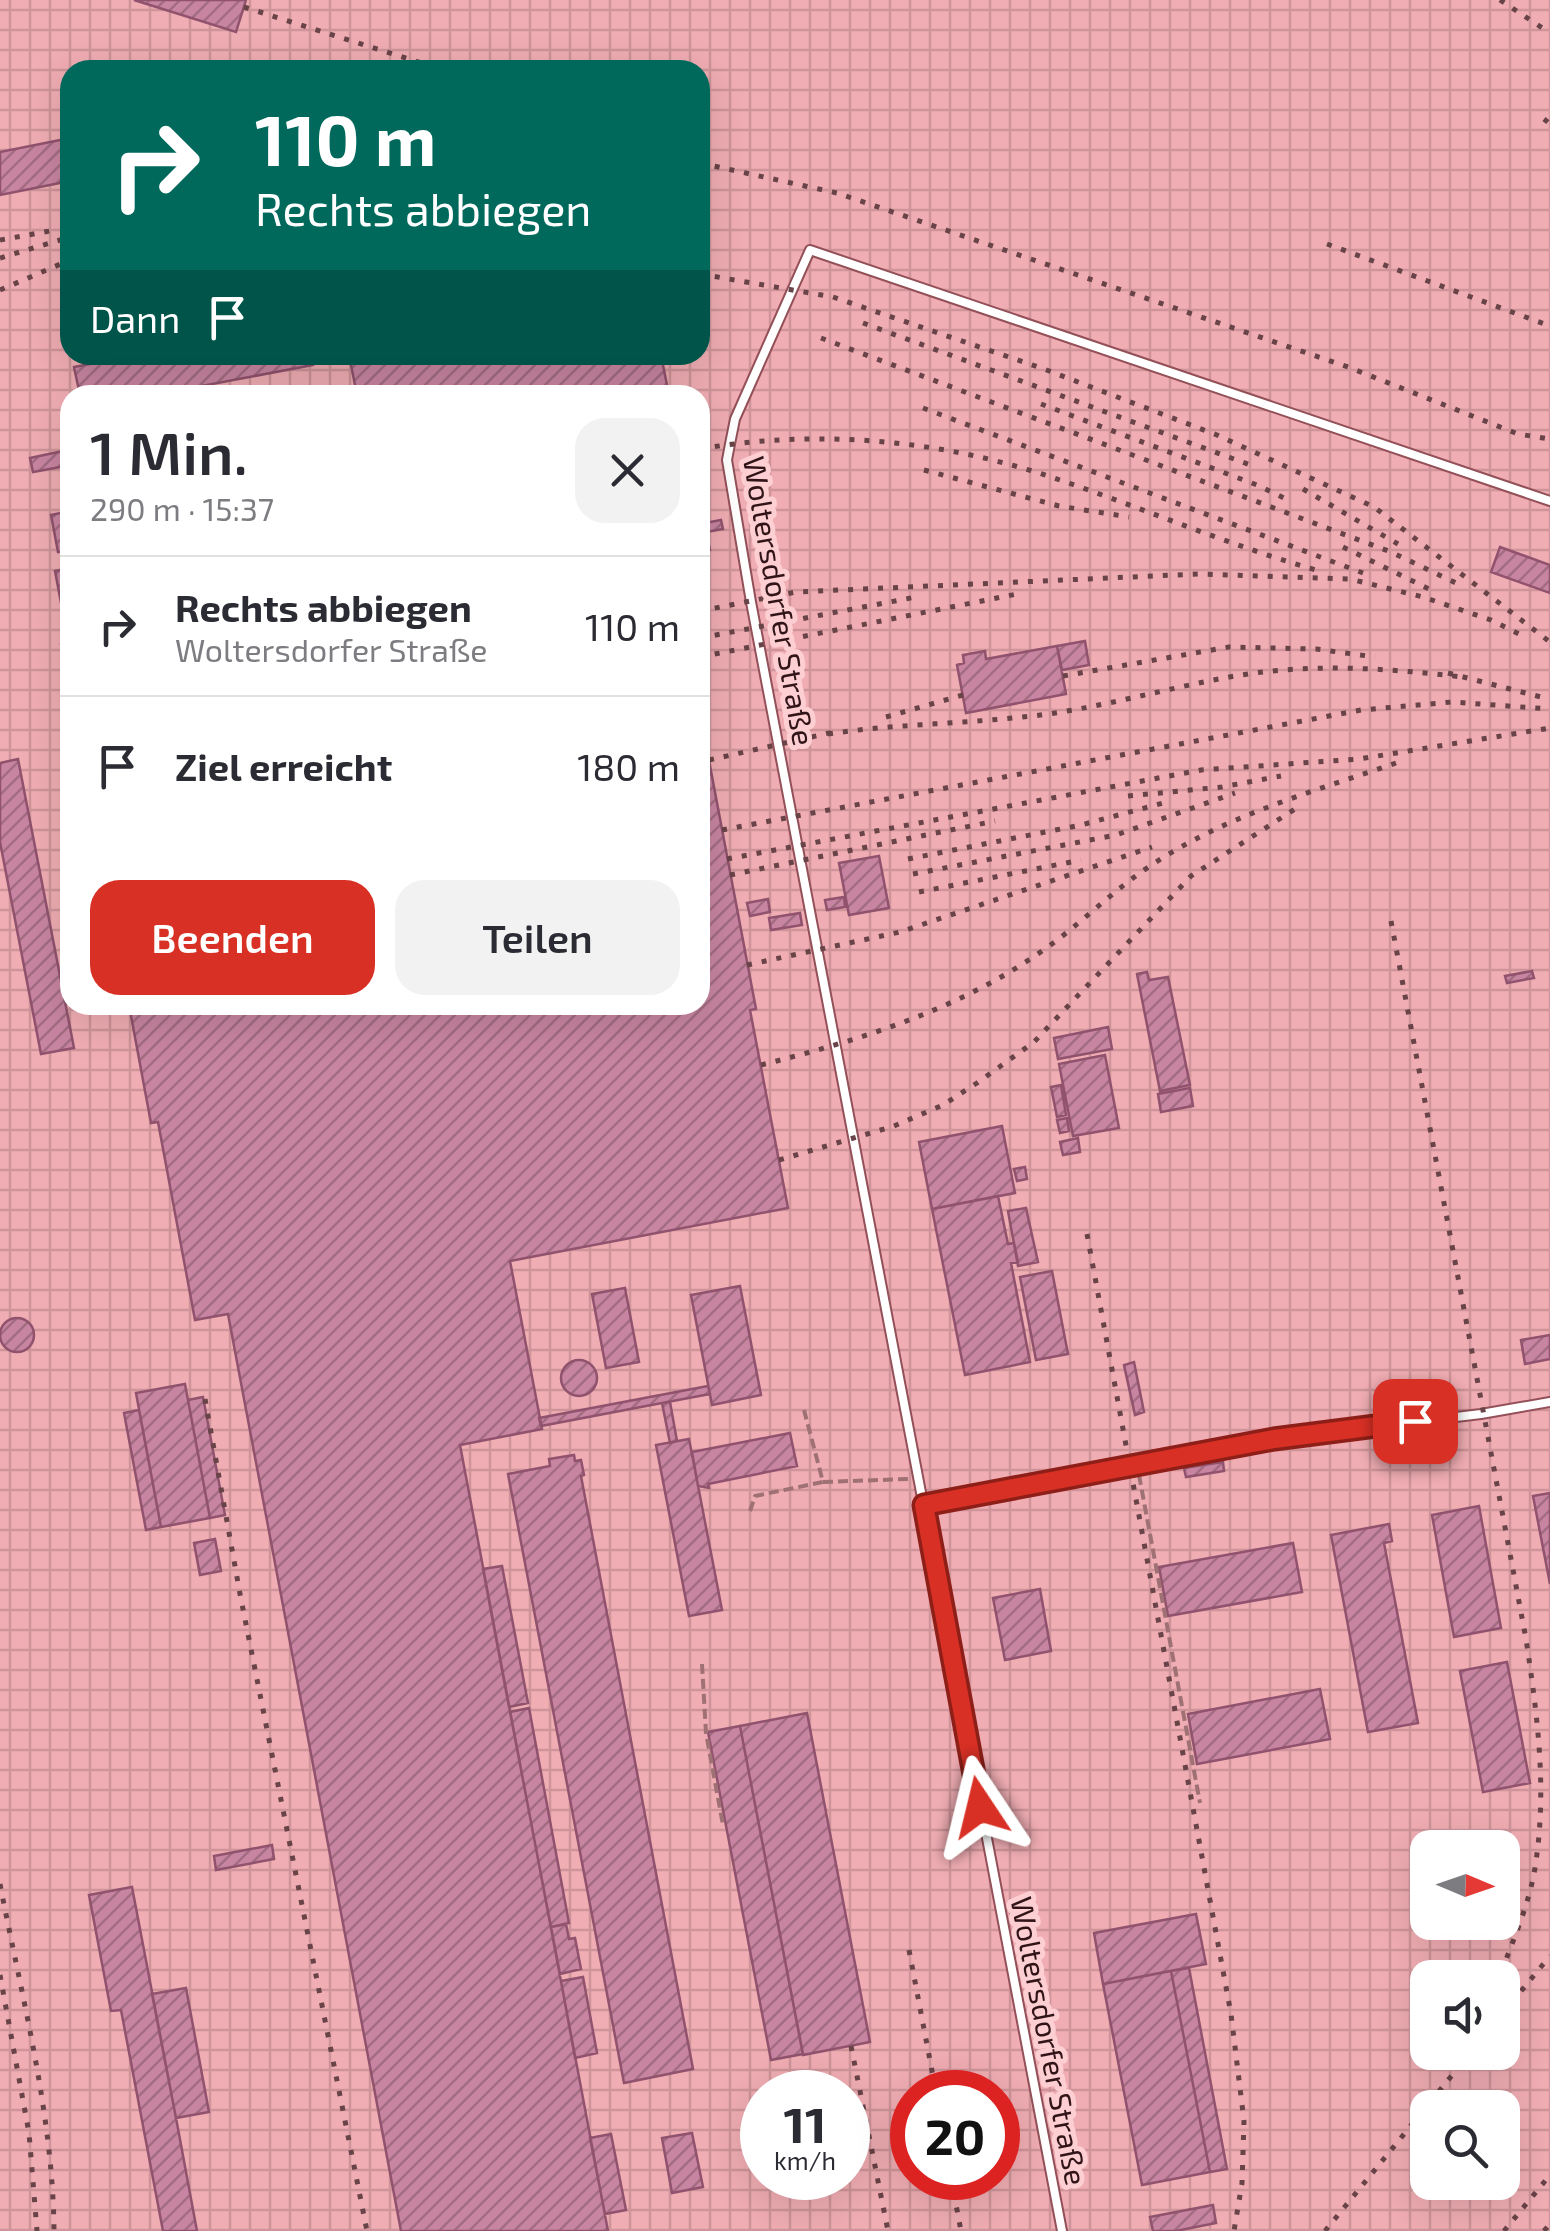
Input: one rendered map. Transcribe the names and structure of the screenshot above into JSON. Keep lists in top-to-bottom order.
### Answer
{
  "streets": {
    "lane": ["Woltersdorfer Straße"]
  },
  "north": "right",
  "page": {
    "turn": ["110 m", "Rechts abbiegen"],
    "then": "Dann",
    "heading": ["1 Min.", "290 m · 15:37"],
    "list": [
      {
        "name": "Rechts abbiegen",
        "note": "Woltersdorfer Straße",
        "value": "110 m"
      },
      {
        "name": "Ziel erreicht",
        "value": "180 m"
      }
    ],
    "buttons": ["Beenden", "Teilen"],
    "speed": "11 km/h",
    "limit": "20"
  }
}
